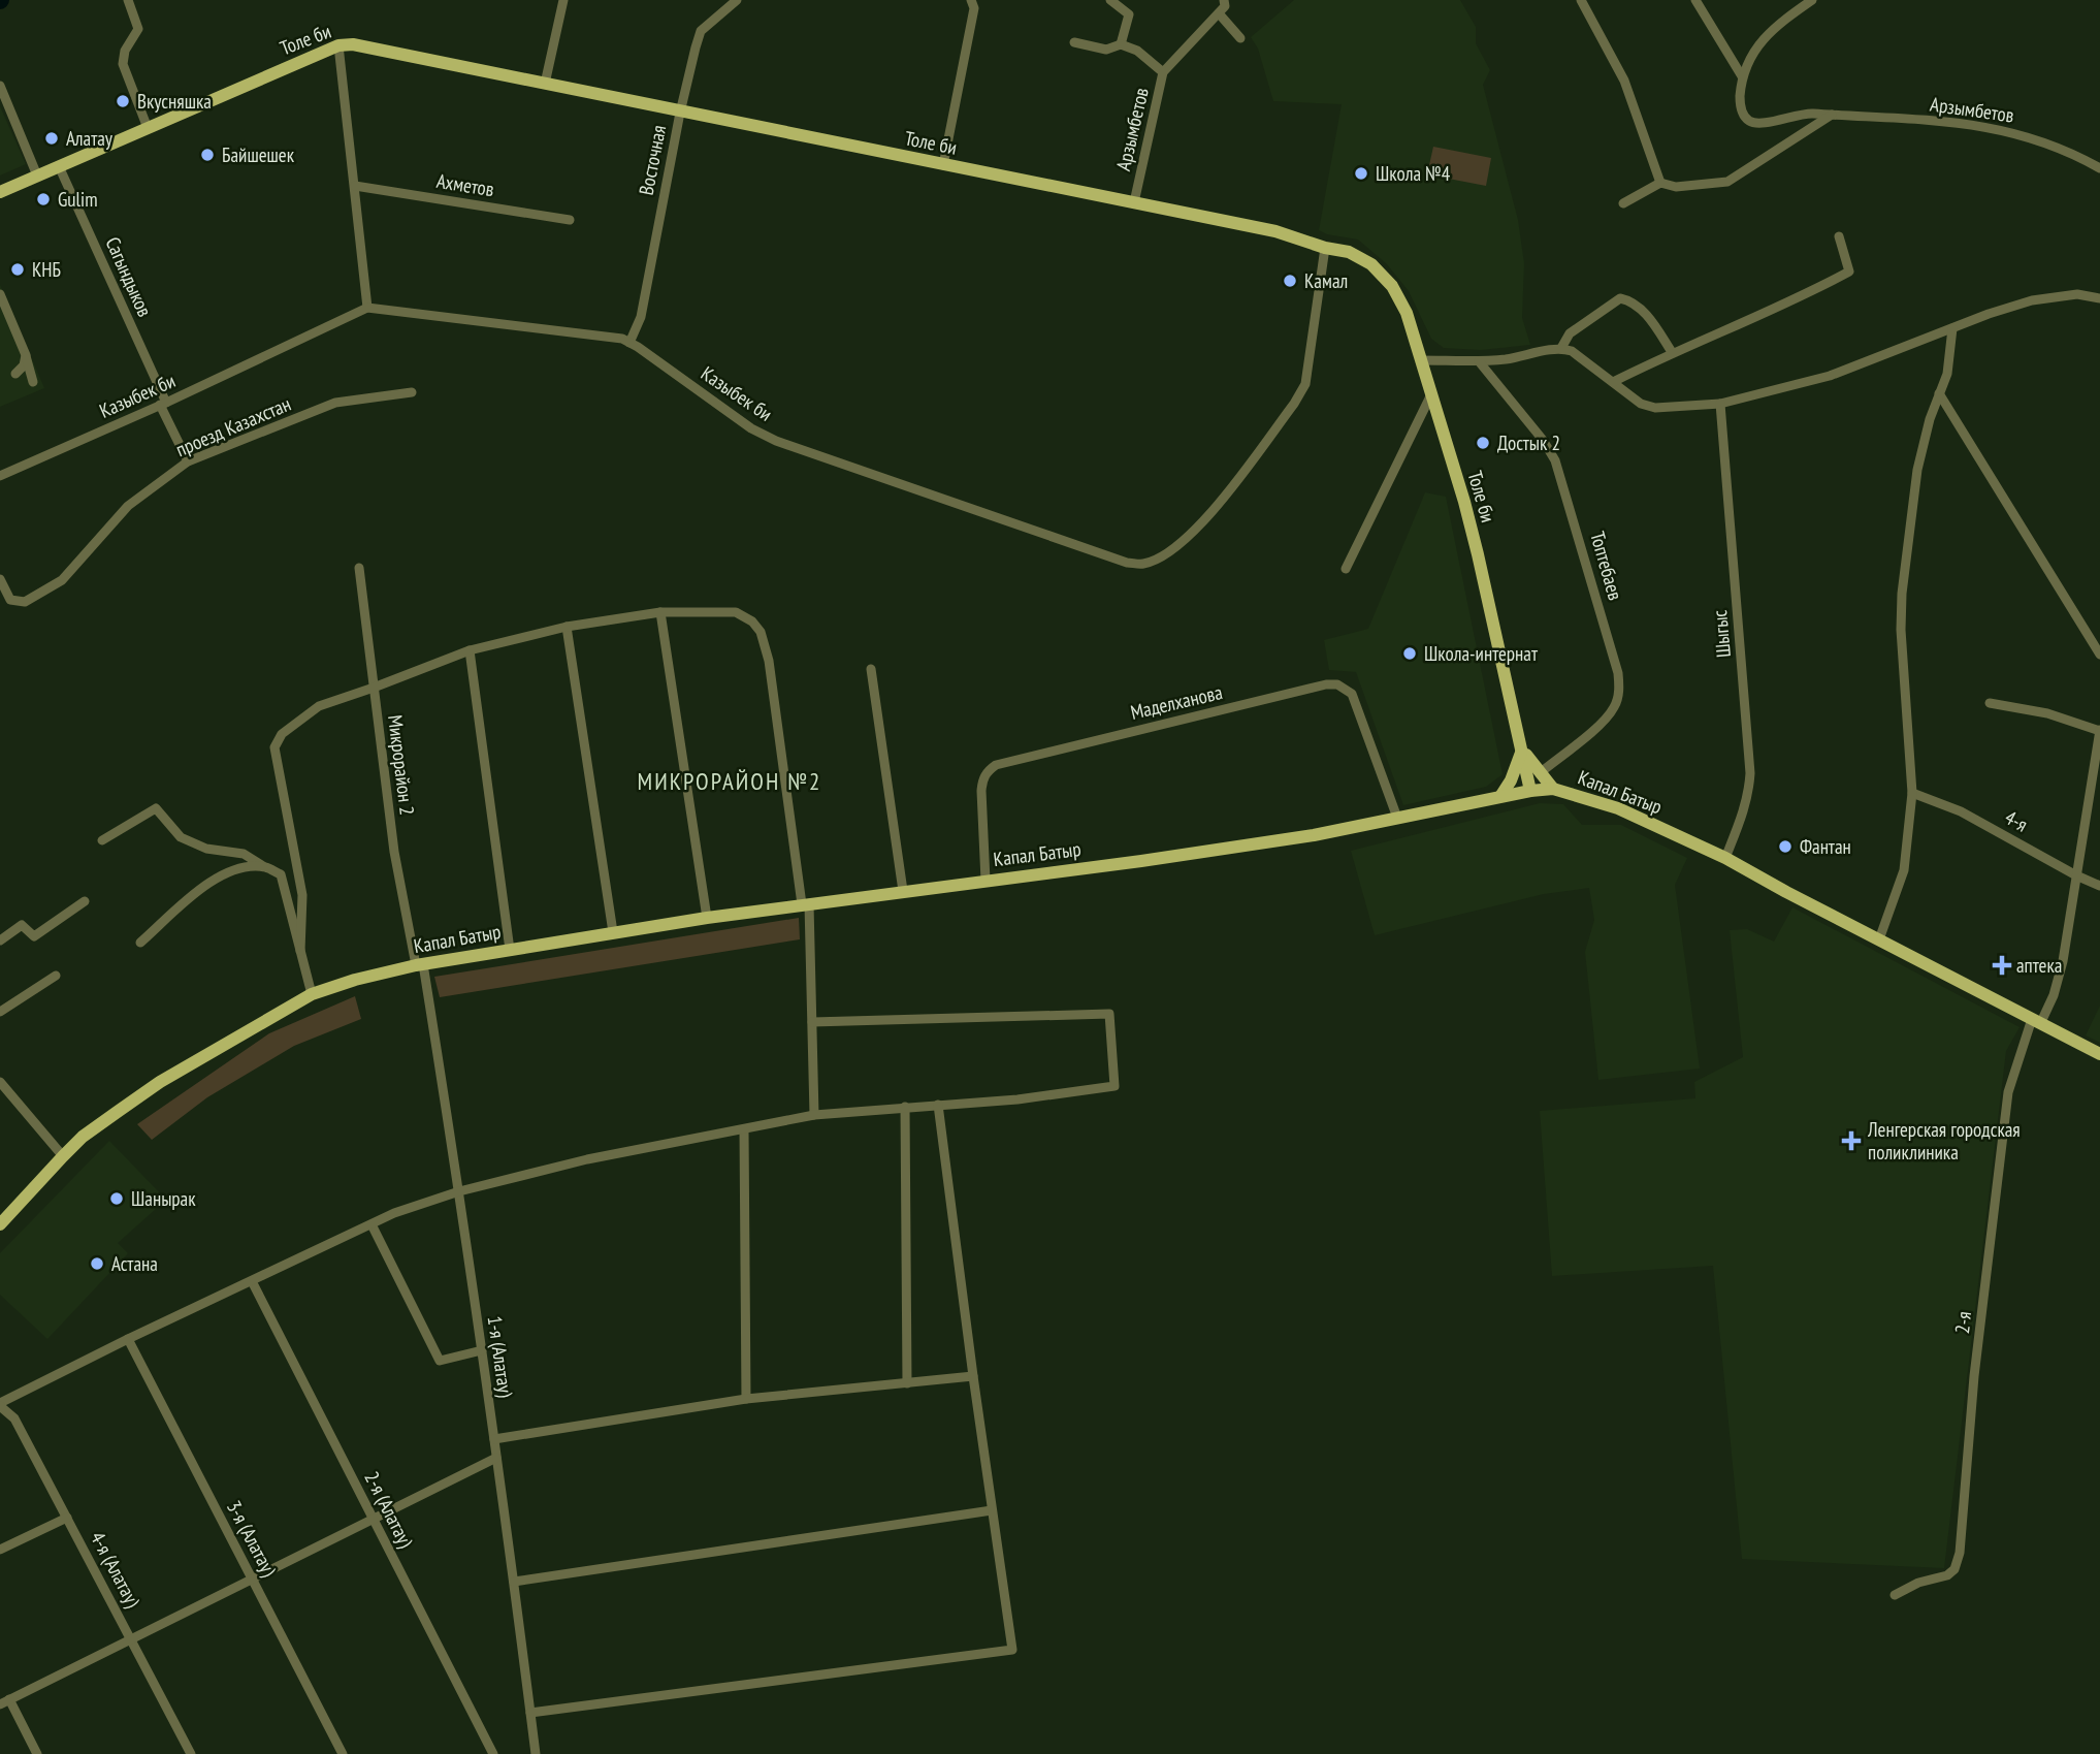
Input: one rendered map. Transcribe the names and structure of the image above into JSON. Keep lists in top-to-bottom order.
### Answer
{
  "streets": {
    "main road": ["Толе би", "Капал Батыр"],
    "street": [
      "Арзымбетов",
      "Восточная",
      "Ахметов",
      "Сагындыков",
      "Казыбек би",
      "проезд Казахстан",
      "Топтебаев",
      "Шыгыс",
      "Маделханова",
      "Микрорайон 2",
      "4-я",
      "2-я",
      "1-я (Алатау)",
      "2-я (Алатау)",
      "3-я (Алатау)",
      "4-я (Алатау)"
    ]
  },
  "crossings": [
    ["Толе би", "Арзымбетов"],
    ["Толе би", "Восточная"],
    ["Толе би", "Сагындыков"],
    ["Толе би", "Казыбек би"],
    ["Толе би", "Капал Батыр"],
    ["Восточная", "Казыбек би"],
    ["Сагындыков", "Казыбек би"],
    ["Сагындыков", "проезд Казахстан"],
    ["Шыгыс", "Капал Батыр"],
    ["Маделханова", "Капал Батыр"],
    ["Микрорайон 2", "Капал Батыр"],
    ["Микрорайон 2", "1-я (Алатау)"],
    ["Капал Батыр", "2-я"],
    ["Капал Батыр", "1-я (Алатау)"],
    ["4-я", "2-я"]
  ],
  "districts": ["МИКРОРАЙОН №2"],
  "places": {
    "other": [
      "Вкусняшка",
      "Алатау",
      "Байшешек",
      "Школа №4",
      "Gulim",
      "КНБ",
      "Камал",
      "Достык 2",
      "Школа-интернат",
      "Фантан",
      "Шанырак",
      "Астана"
    ],
    "health": ["аптека", "Ленгерская городская поликлиника"]
  }
}
